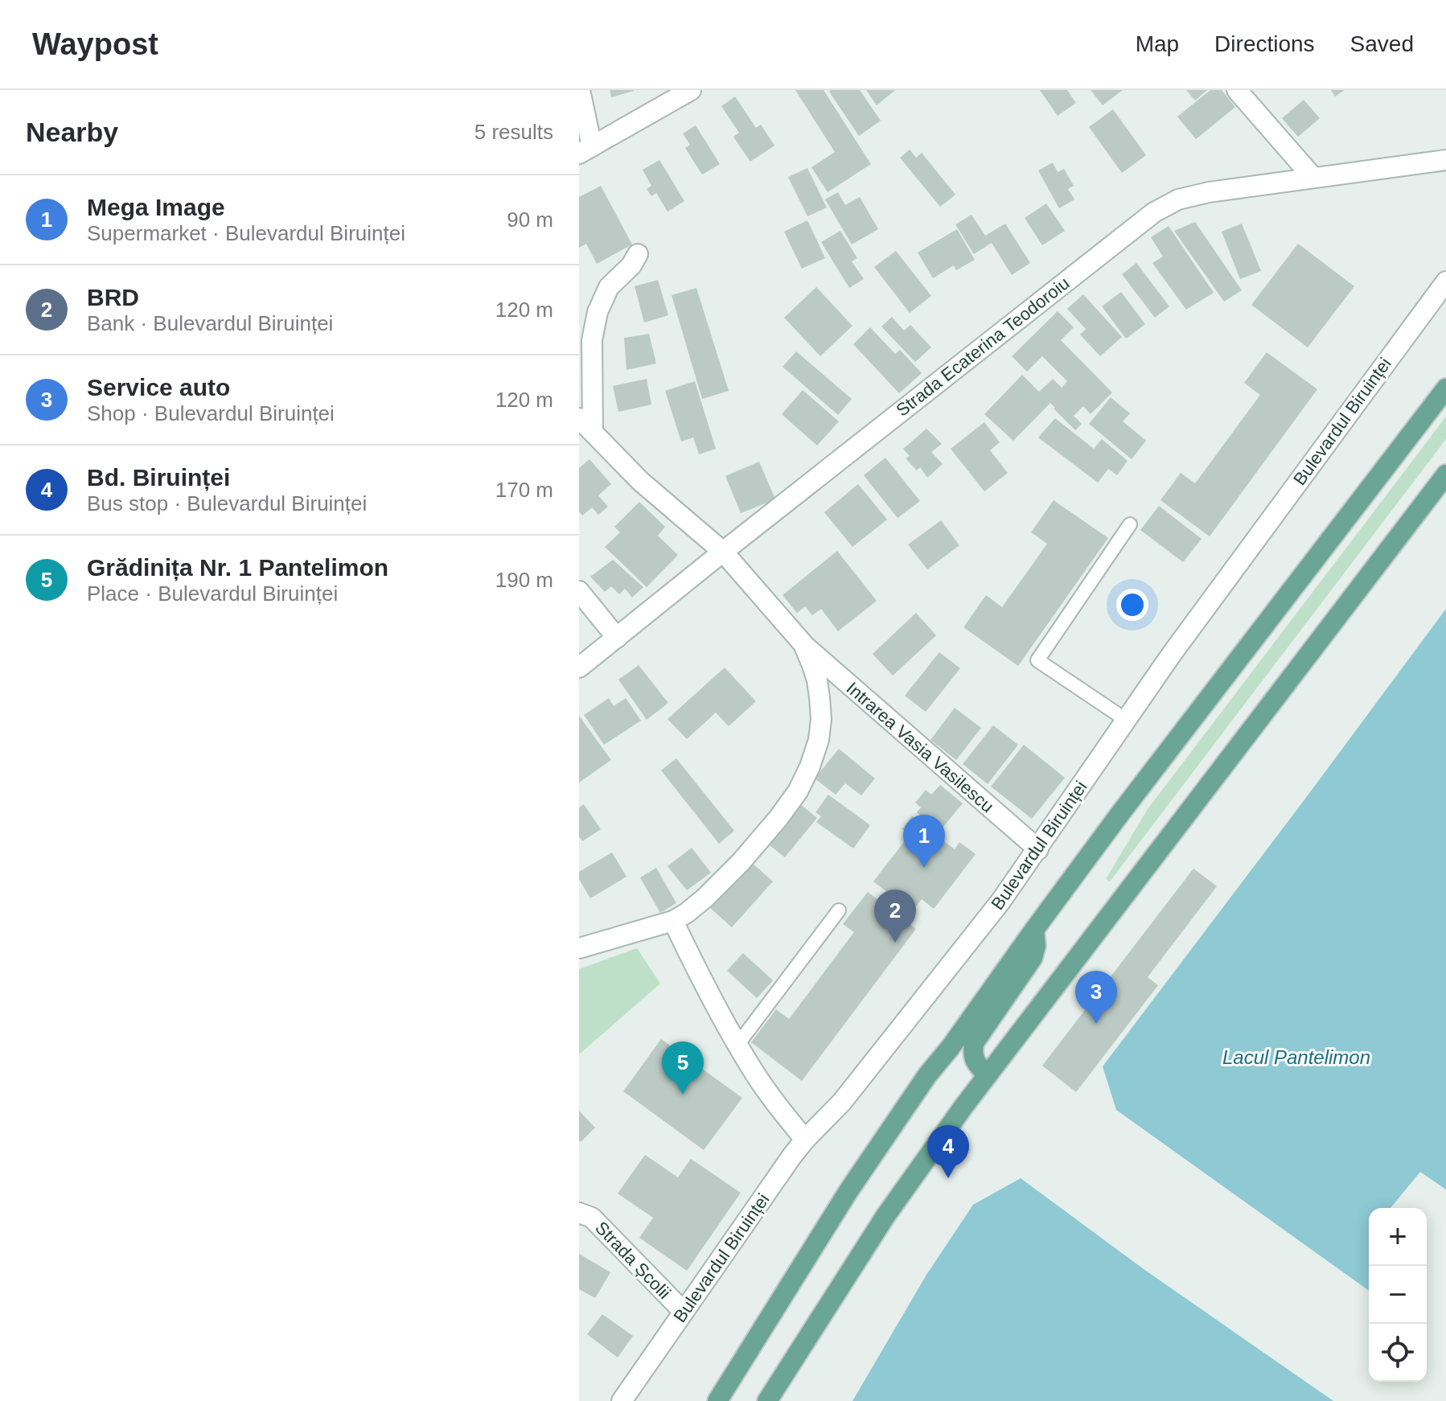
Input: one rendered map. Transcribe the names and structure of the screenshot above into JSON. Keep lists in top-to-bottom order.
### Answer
{
  "streets": {
    "street": [
      "Strada Ecaterina Teodoroiu",
      "Bulevardul Biruinței",
      "Intrarea Vasia Vasilescu",
      "Strada Școlii"
    ]
  },
  "crossings": [
    ["Bulevardul Biruinței", "Intrarea Vasia Vasilescu"],
    ["Bulevardul Biruinței", "Strada Școlii"]
  ],
  "water": ["Lacul Pantelimon"],
  "page": {
    "header": "Waypost",
    "nav": ["Map", "Directions", "Saved"],
    "heading": ["Nearby", "5 results"],
    "list": [
      {
        "mark": "1",
        "name": "Mega Image",
        "note": "Supermarket · Bulevardul Biruinței",
        "value": "90 m"
      },
      {
        "mark": "2",
        "name": "BRD",
        "note": "Bank · Bulevardul Biruinței",
        "value": "120 m"
      },
      {
        "mark": "3",
        "name": "Service auto",
        "note": "Shop · Bulevardul Biruinței",
        "value": "120 m"
      },
      {
        "mark": "4",
        "name": "Bd. Biruinței",
        "note": "Bus stop · Bulevardul Biruinței",
        "value": "170 m"
      },
      {
        "mark": "5",
        "name": "Grădinița Nr. 1 Pantelimon",
        "note": "Place · Bulevardul Biruinței",
        "value": "190 m"
      }
    ],
    "pins": [
      "1",
      "2",
      "3",
      "5",
      "4"
    ],
    "map_buttons": ["+", "−"]
  }
}
